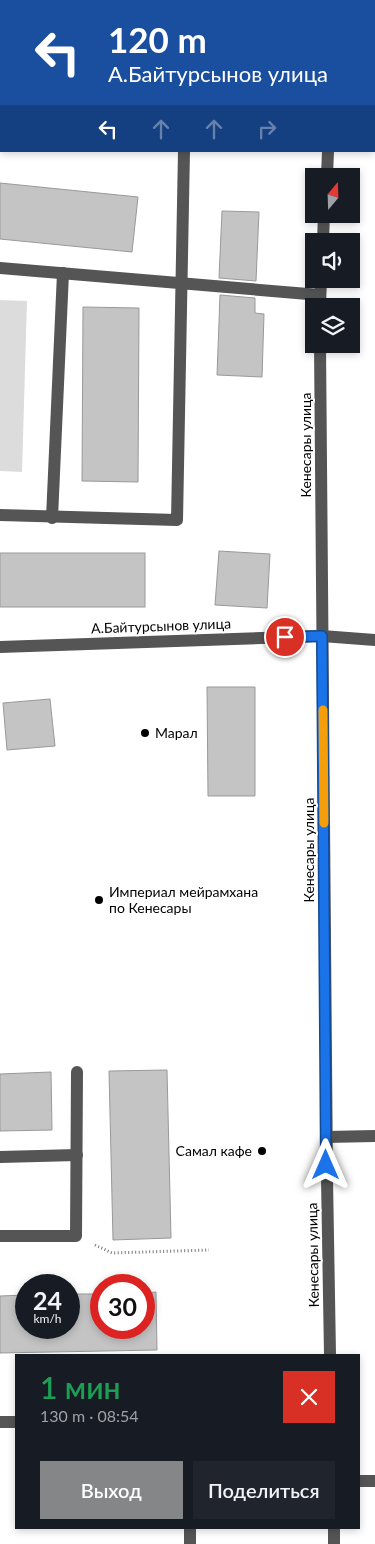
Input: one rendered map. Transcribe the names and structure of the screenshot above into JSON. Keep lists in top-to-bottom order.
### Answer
{
  "streets": {
    "street": ["Кенесары улица", "А.Байтурсынов улица"]
  },
  "crossings": [
    ["Кенесары улица", "А.Байтурсынов улица"]
  ],
  "places": ["Марал", "Империал мейрамхана по Кенесары", "Самал кафе"],
  "north": "top",
  "page": {
    "turn": ["120 m", "А.Байтурсынов улица"],
    "speed": "24 km/h",
    "limit": "30",
    "heading": ["1 мин", "130 m · 08:54"],
    "buttons": ["Выход", "Поделиться"]
  }
}
